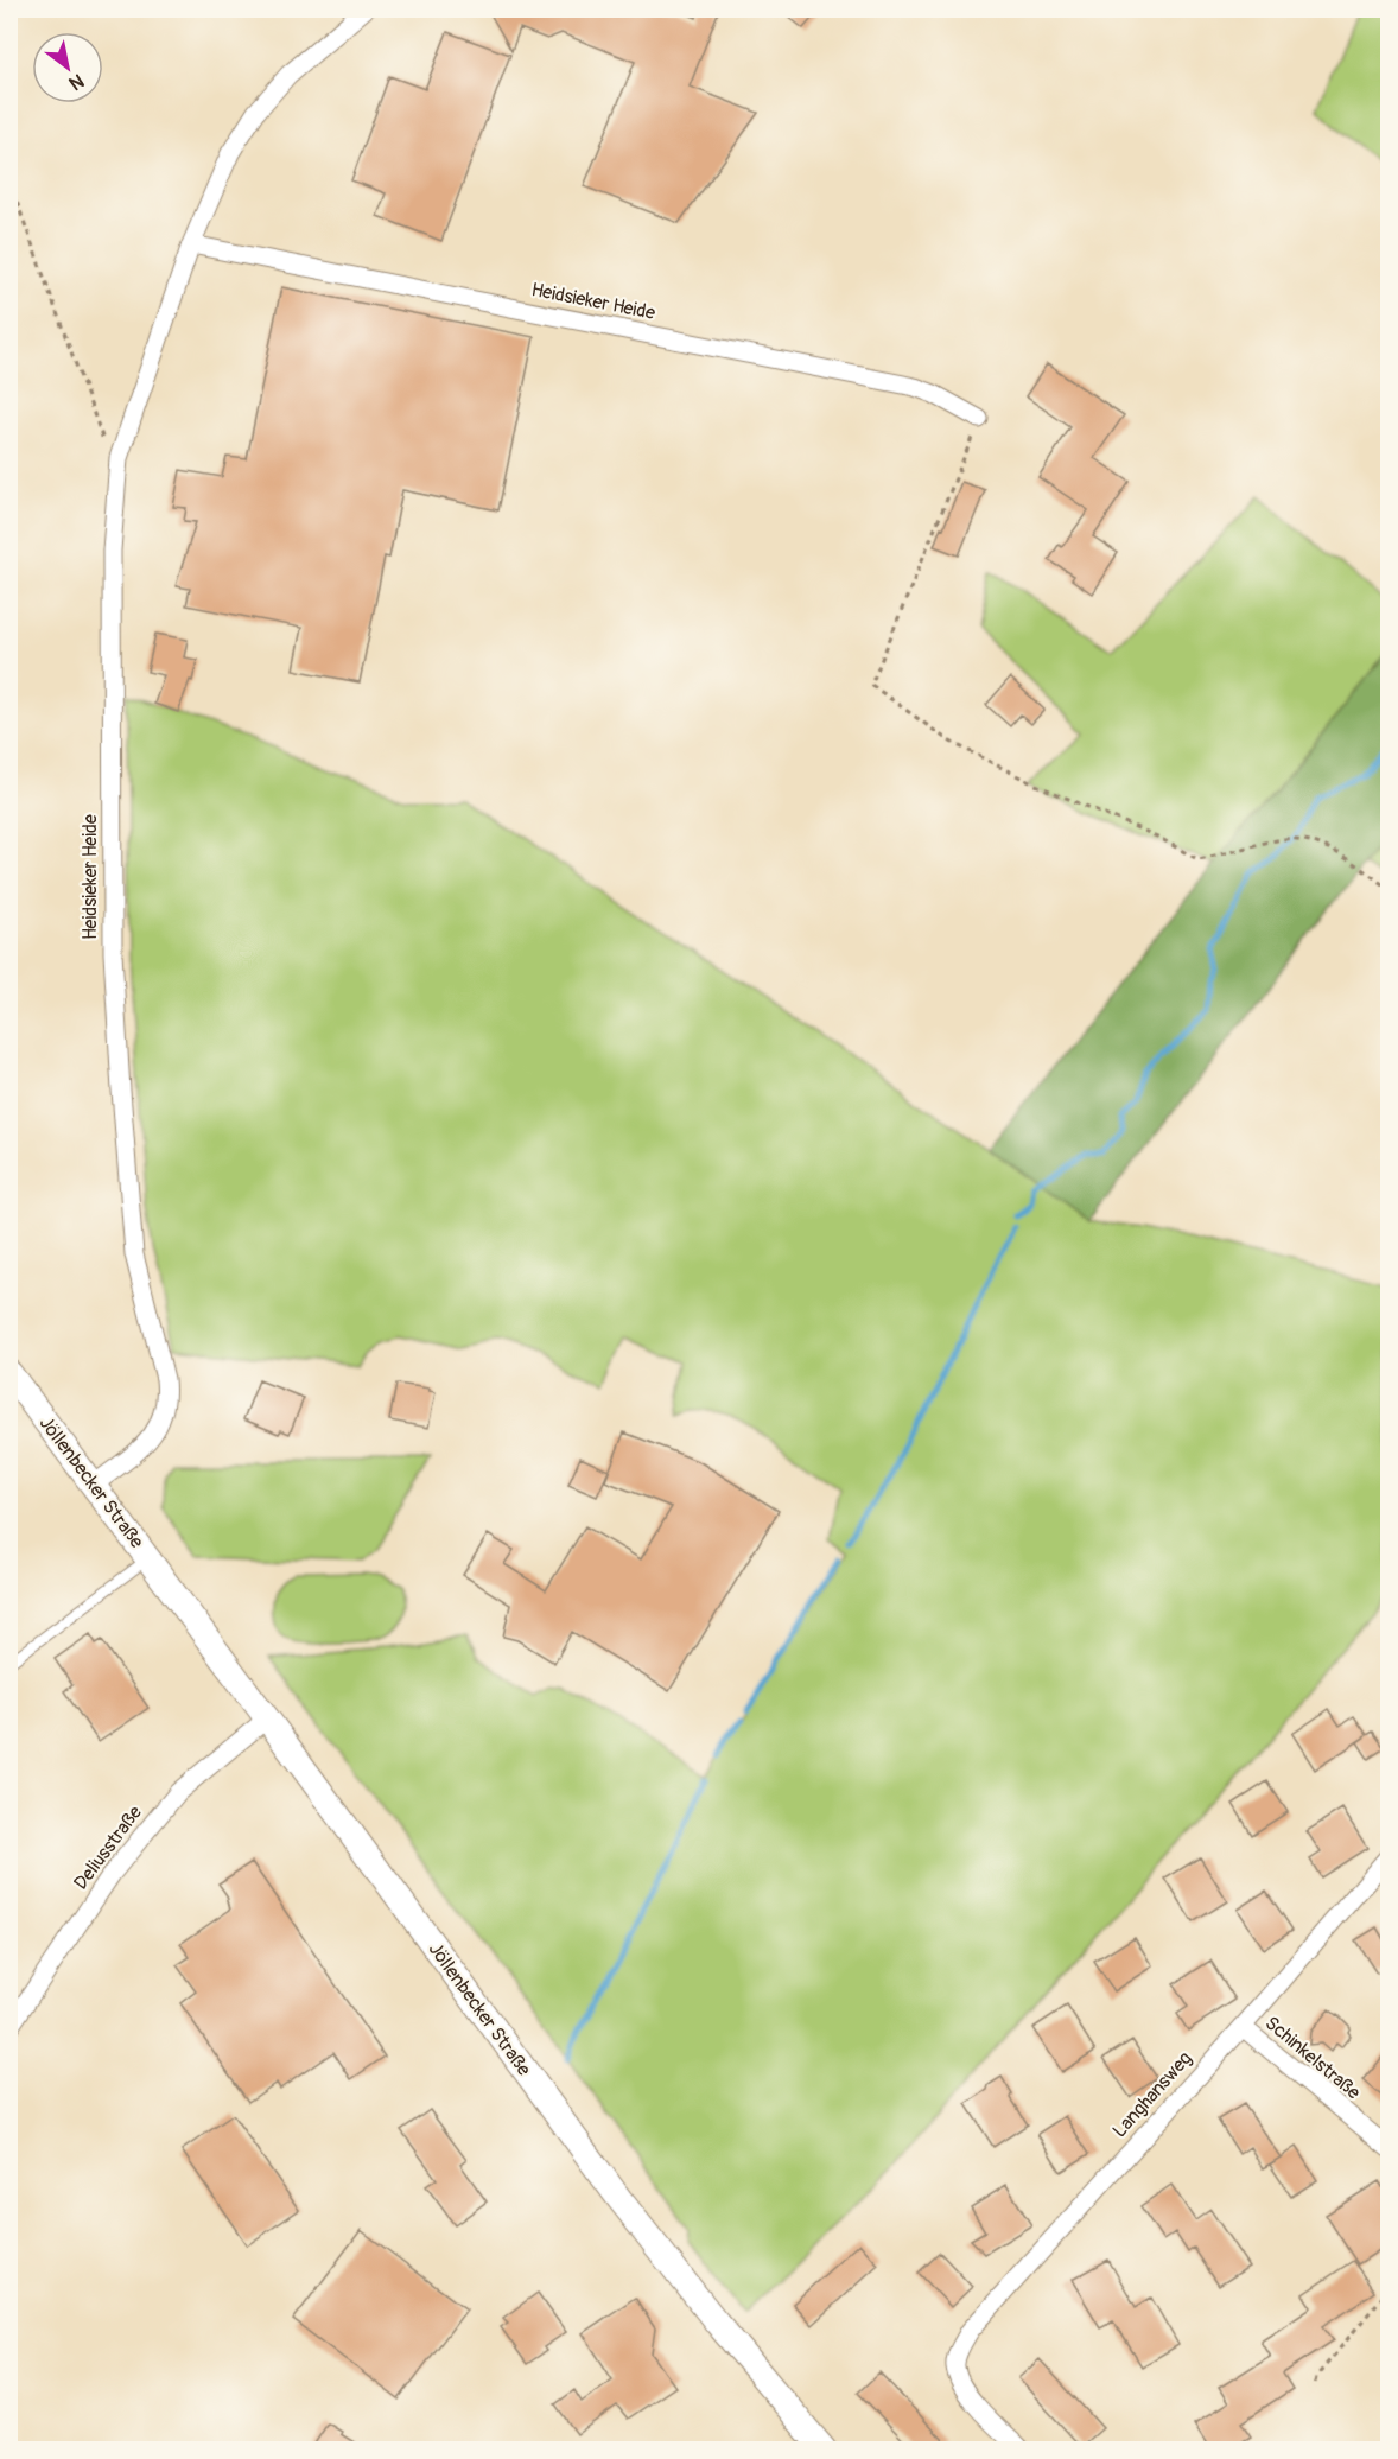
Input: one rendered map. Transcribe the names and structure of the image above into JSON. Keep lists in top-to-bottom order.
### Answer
{
  "streets": {
    "main road": ["Jöllenbecker Straße"],
    "street": [
      "Heidsieker Heide",
      "Deliusstraße",
      "Schinkelstraße",
      "Langhansweg"
    ]
  },
  "crossings": [
    ["Heidsieker Heide", "Jöllenbecker Straße"],
    ["Jöllenbecker Straße", "Deliusstraße"],
    ["Schinkelstraße", "Langhansweg"]
  ],
  "north": "bottom right"
}
